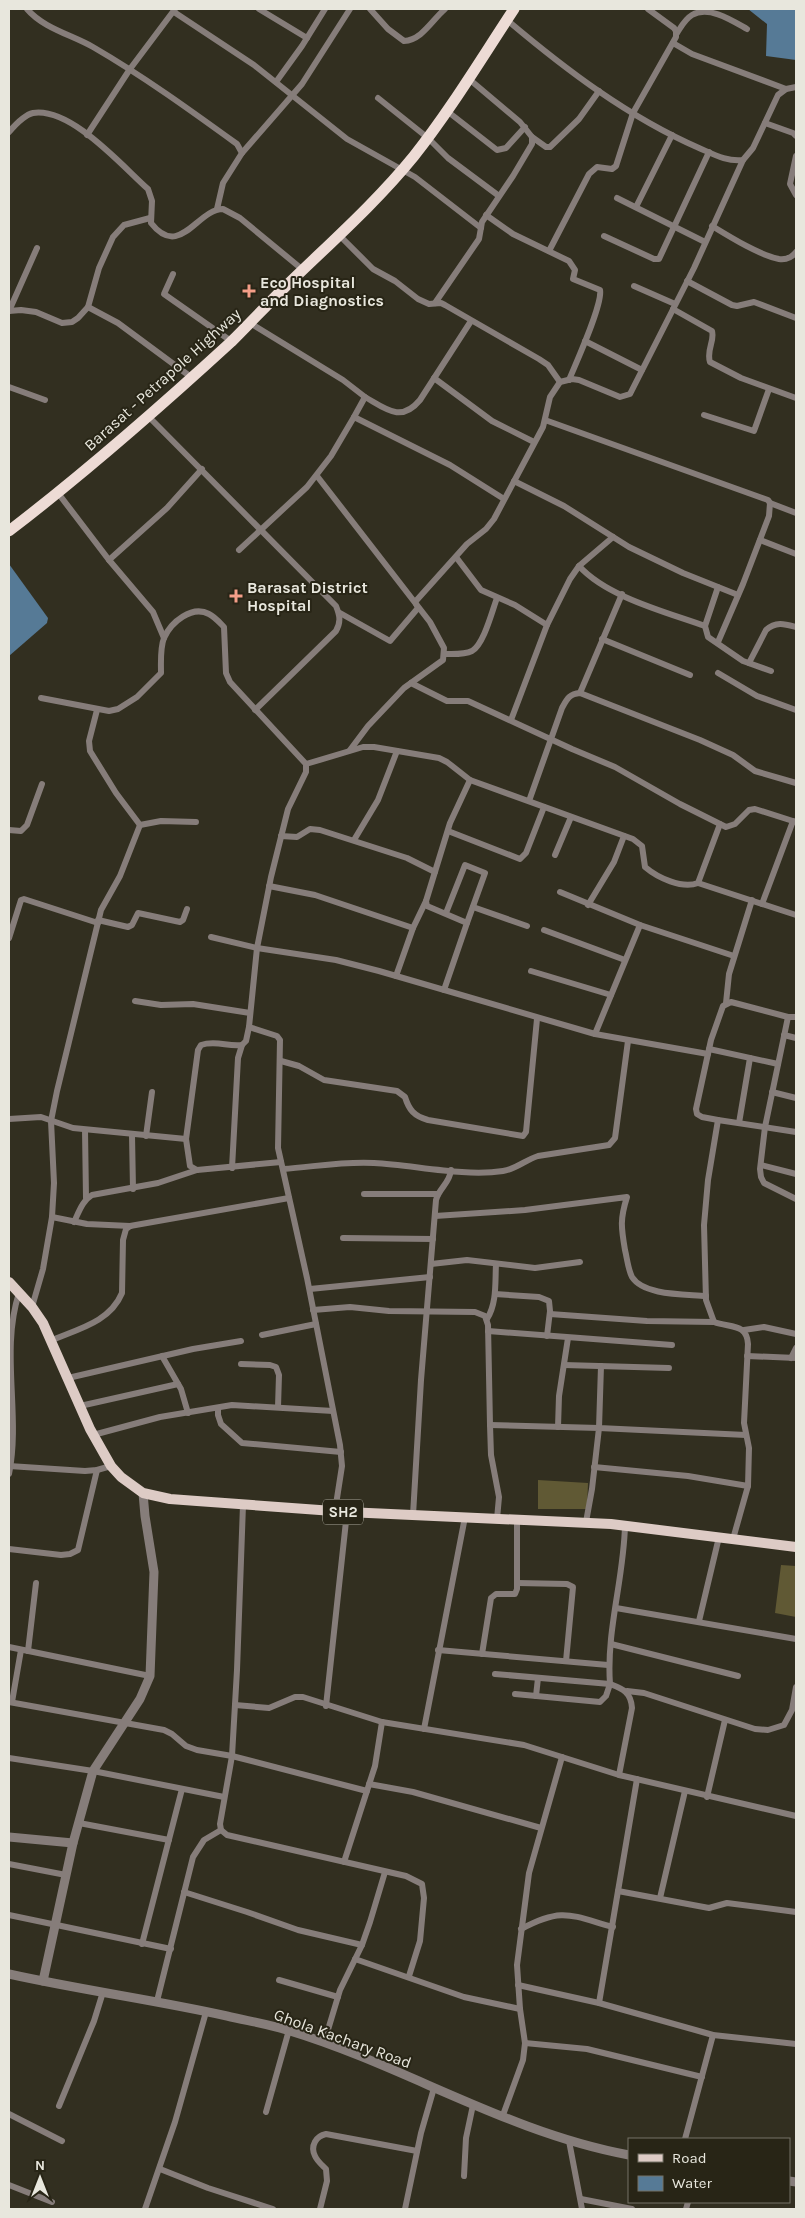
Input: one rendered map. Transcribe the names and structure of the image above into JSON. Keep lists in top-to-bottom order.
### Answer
{
  "streets": {
    "highway": ["Barasat - Petrapole Highway"],
    "main road": ["SH2"],
    "street": ["Ghola Kachary Road"]
  },
  "places": {
    "health": ["Eco Hospital and Diagnostics", "Barasat District Hospital"]
  },
  "legend": ["Road", "Water"],
  "north": "top"
}
